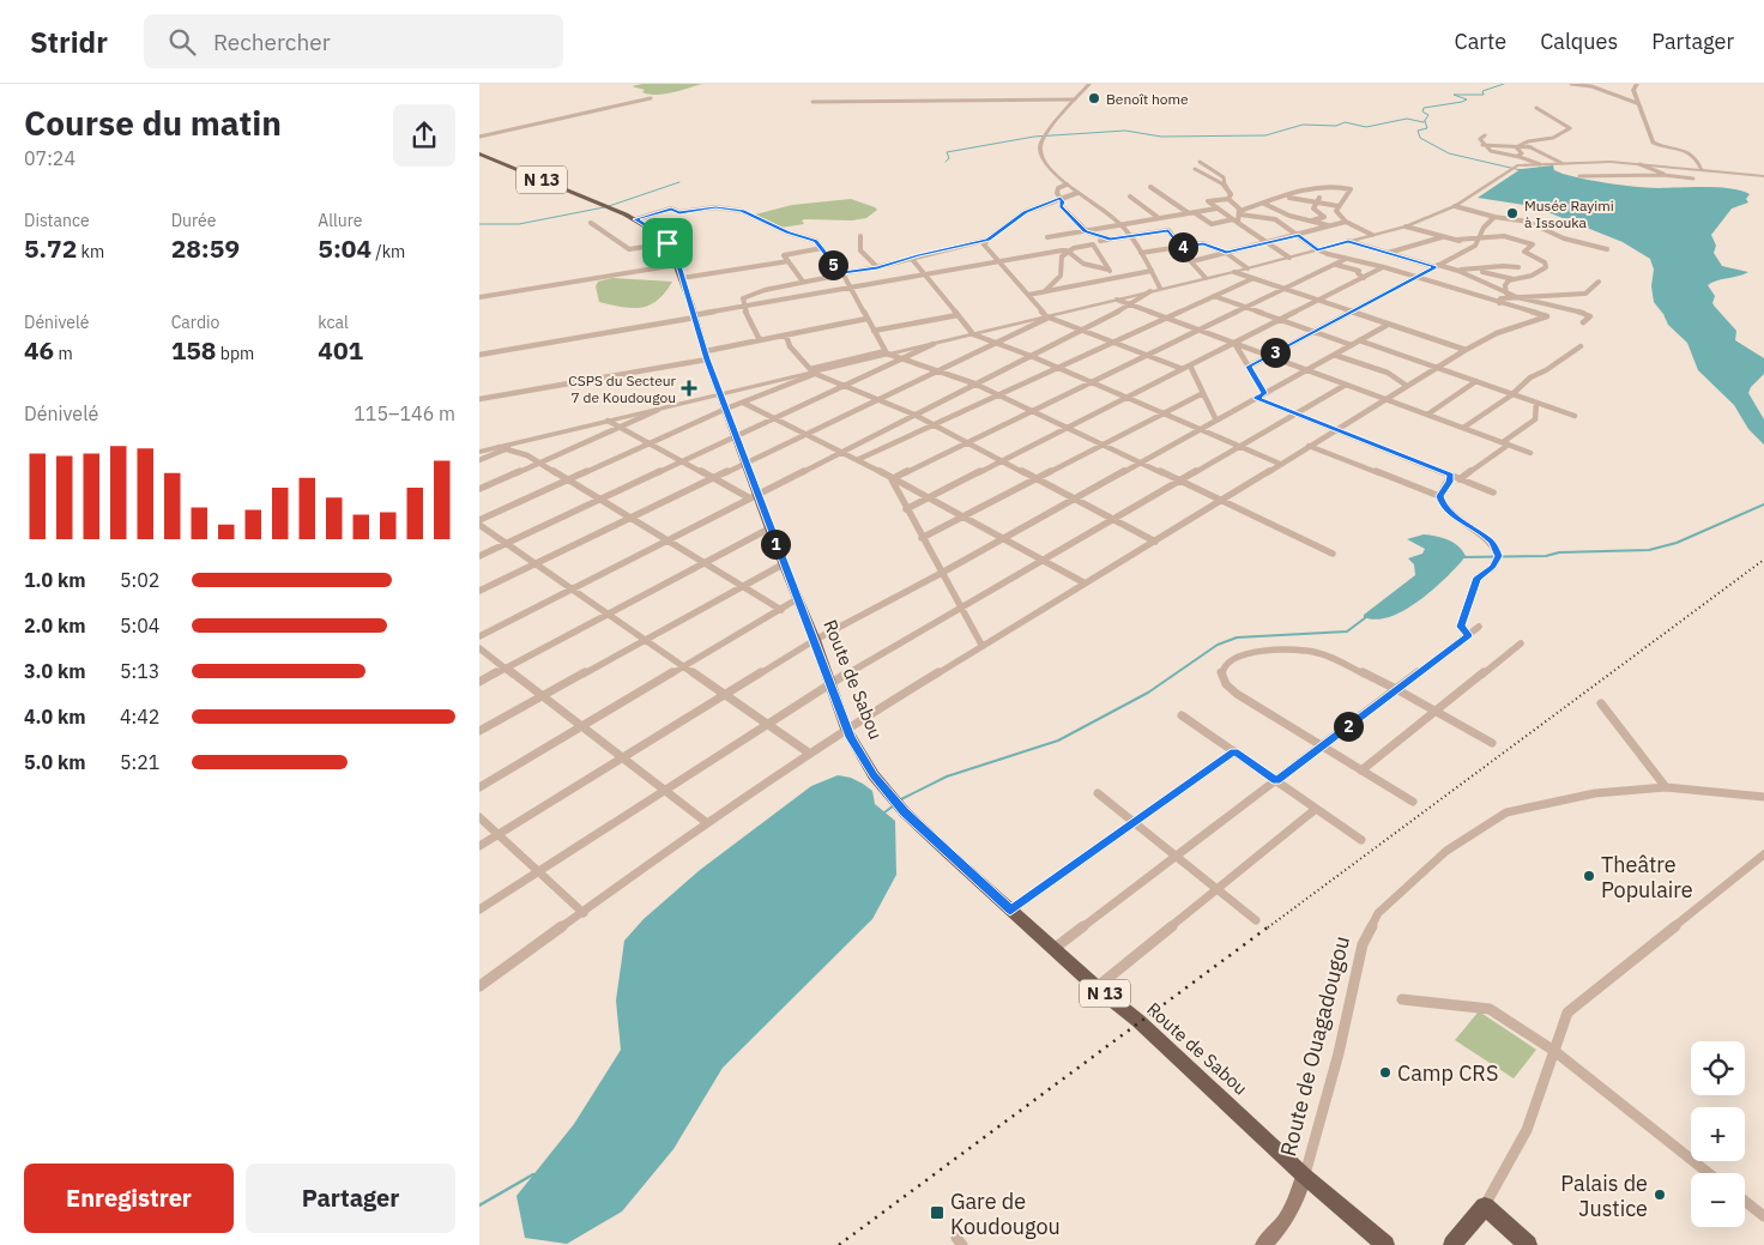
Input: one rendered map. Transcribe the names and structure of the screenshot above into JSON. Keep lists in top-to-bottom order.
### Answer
{
  "streets": {
    "main road": ["N 13", "Route de Sabou", "Route de Ouagadougou"]
  },
  "crossings": [
    ["Route de Sabou", "Route de Ouagadougou"]
  ],
  "places": {
    "other": [
      "Benoît home",
      "Musée Rayimi à Issouka",
      "Theâtre Populaire",
      "Camp CRS",
      "Palais de Justice"
    ],
    "health": ["CSPS du Secteur 7 de Koudougou"],
    "transit": ["Gare de Koudougou"]
  },
  "page": {
    "header": "Stridr",
    "search": "Rechercher",
    "nav": ["Carte", "Calques", "Partager"],
    "heading": ["Course du matin", "07:24"],
    "stats": [
      ["Distance", "5.72 km"],
      ["Durée", "28:59"],
      ["Allure", "5:04 /km"],
      ["Dénivelé", "46 m"],
      ["Cardio", "158 bpm"],
      ["kcal", "401"]
    ],
    "pins": [
      "4",
      "5",
      "3",
      "1",
      "2"
    ],
    "chart": ["Dénivelé", "115–146 m"],
    "list": [
      {
        "name": "1.0 km",
        "note": "5:02"
      },
      {
        "name": "2.0 km",
        "note": "5:04"
      },
      {
        "name": "3.0 km",
        "note": "5:13"
      },
      {
        "name": "4.0 km",
        "note": "4:42"
      },
      {
        "name": "5.0 km",
        "note": "5:21"
      }
    ],
    "map_buttons": ["+", "−"],
    "buttons": ["Enregistrer", "Partager"]
  }
}
